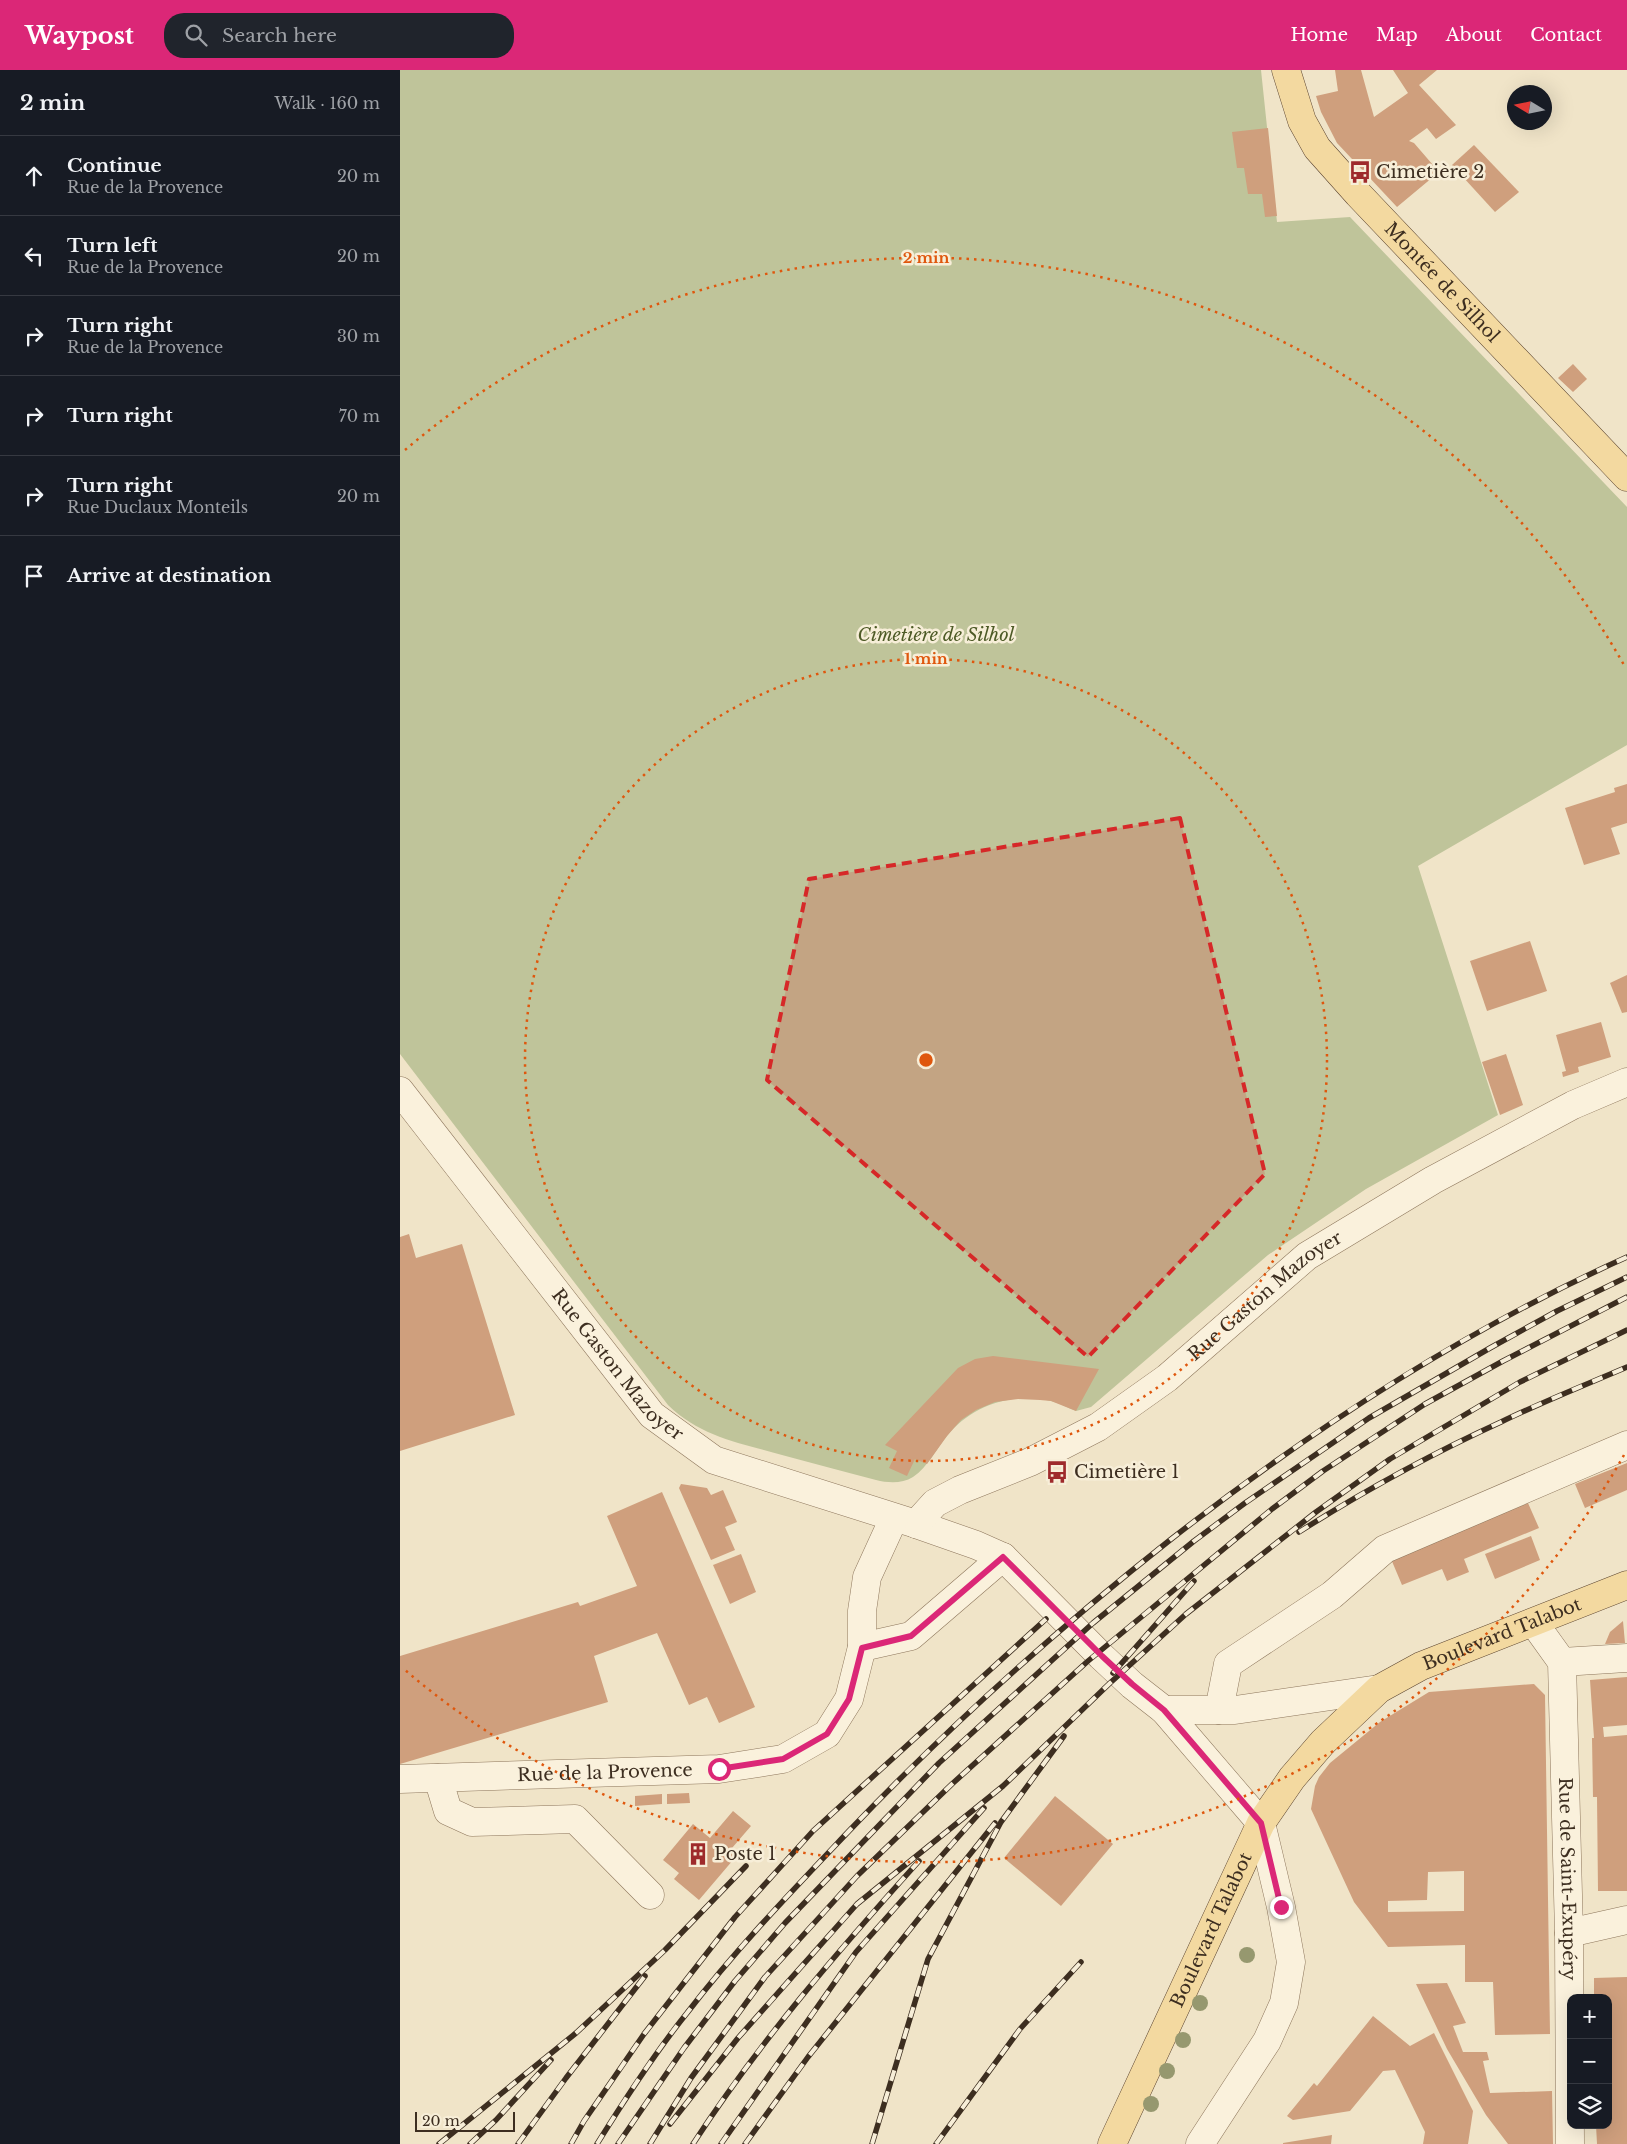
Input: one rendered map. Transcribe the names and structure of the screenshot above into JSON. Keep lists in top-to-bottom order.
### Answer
{
  "streets": {
    "main road": ["Montée de Silhol", "Boulevard Talabot"],
    "street": ["Rue Gaston Mazoyer", "Rue de la Provence", "Rue de Saint-Exupéry"]
  },
  "crossings": [
    ["Rue Gaston Mazoyer", "Rue de la Provence"]
  ],
  "parks": ["Cimetière de Silhol"],
  "places": {
    "bus stop": ["Cimetière 2", "Cimetière 1"],
    "building": ["Poste 1"]
  },
  "scale_bar": "20 m",
  "north": "left",
  "page": {
    "header": "Waypost",
    "search": "Search here",
    "nav": [
      "Home",
      "Map",
      "About",
      "Contact"
    ],
    "heading": ["2 min", "Walk · 160 m"],
    "list": [
      ["Continue", "Rue de la Provence", "20 m"],
      ["Turn left", "Rue de la Provence", "20 m"],
      ["Turn right", "Rue de la Provence", "30 m"],
      ["Turn right", "70 m"],
      ["Turn right", "Rue Duclaux Monteils", "20 m"],
      "Arrive at destination"
    ],
    "map_buttons": ["+", "−"],
    "scale": "20 m"
  },
  "rings": ["2 min", "1 min"]
}
